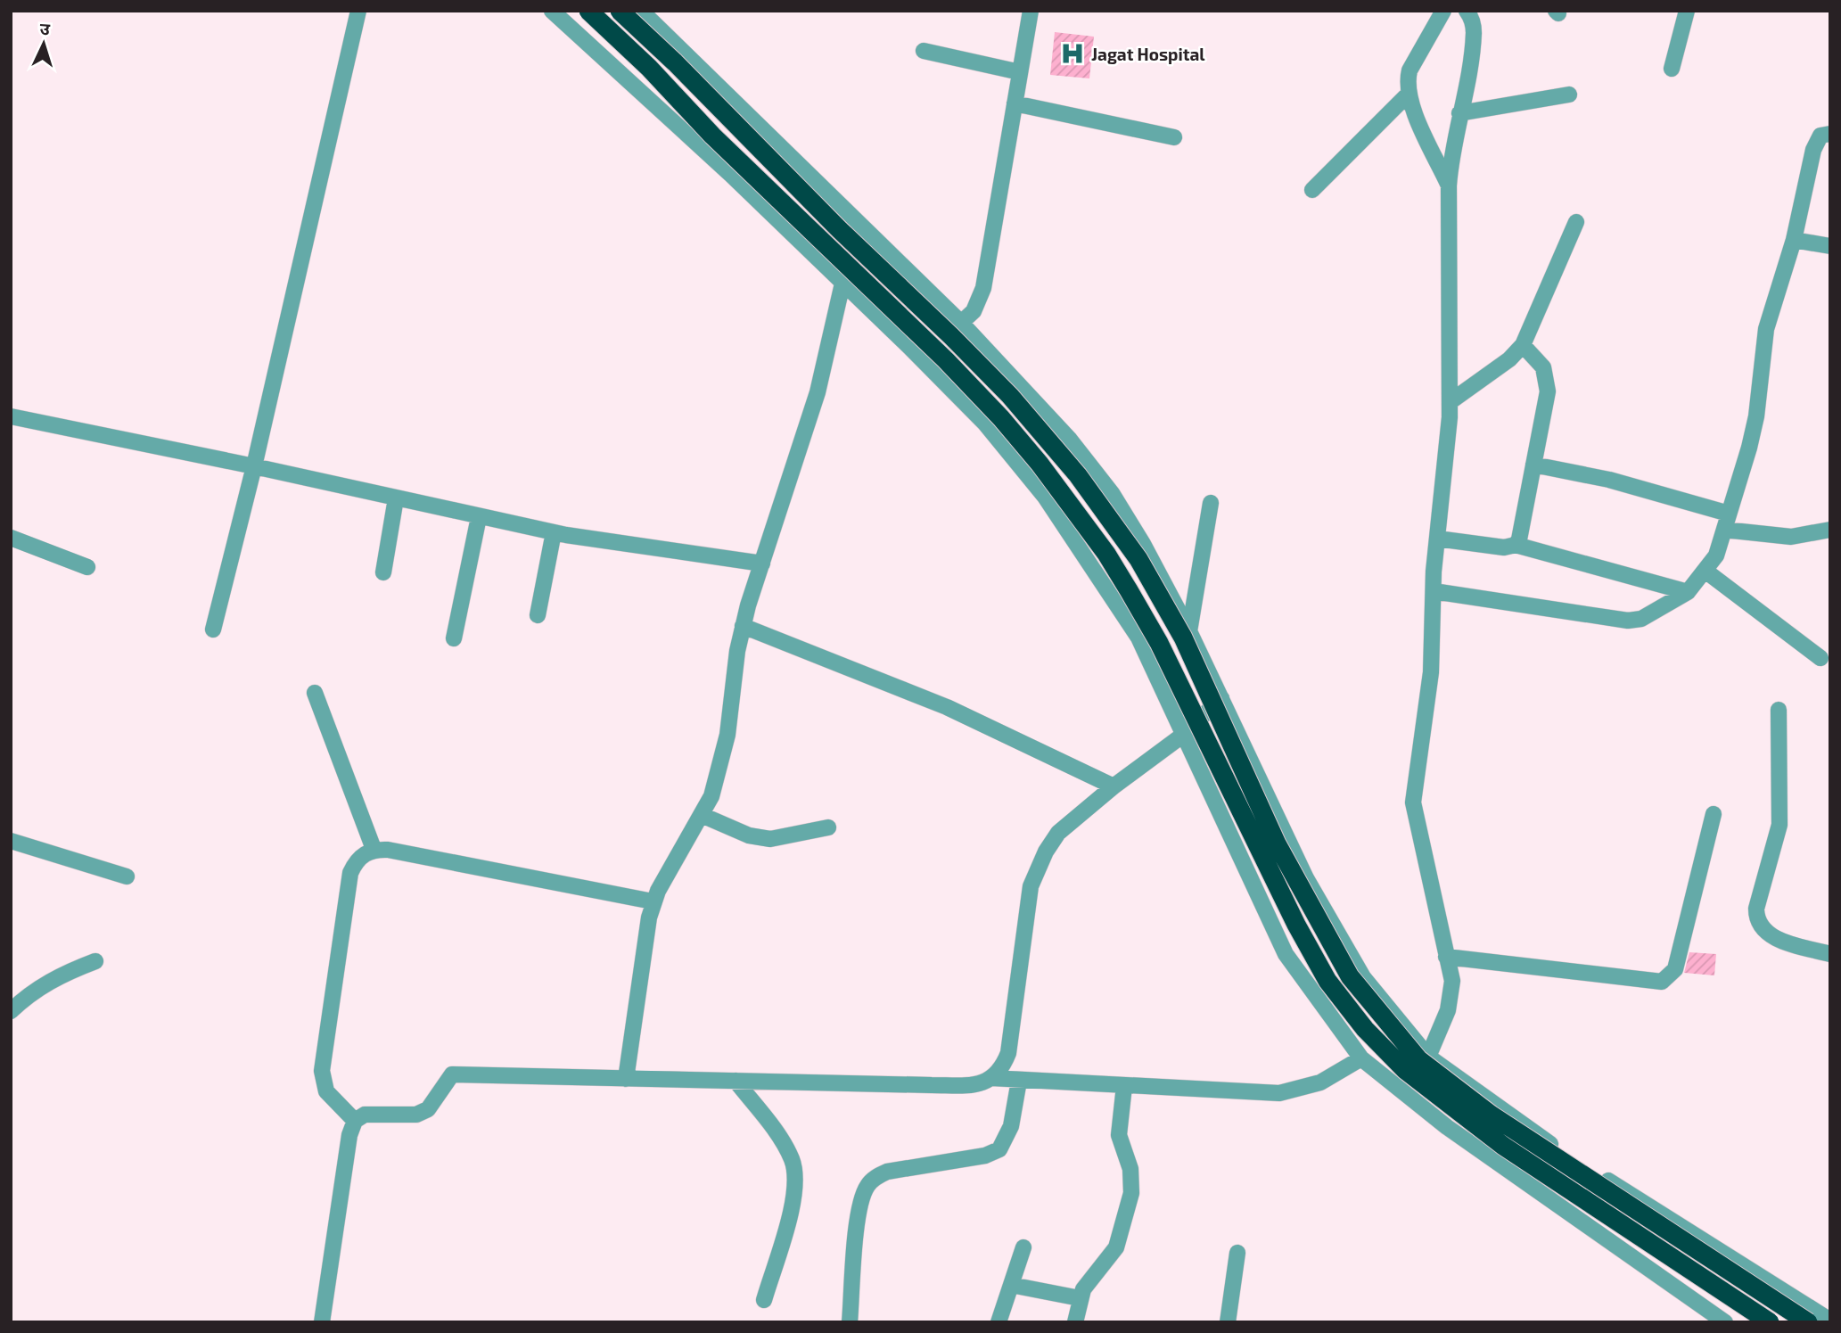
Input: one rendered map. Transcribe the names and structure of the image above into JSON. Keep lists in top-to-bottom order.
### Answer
{
  "places": {
    "hospital": ["Jagat Hospital"]
  },
  "north": "top"
}
